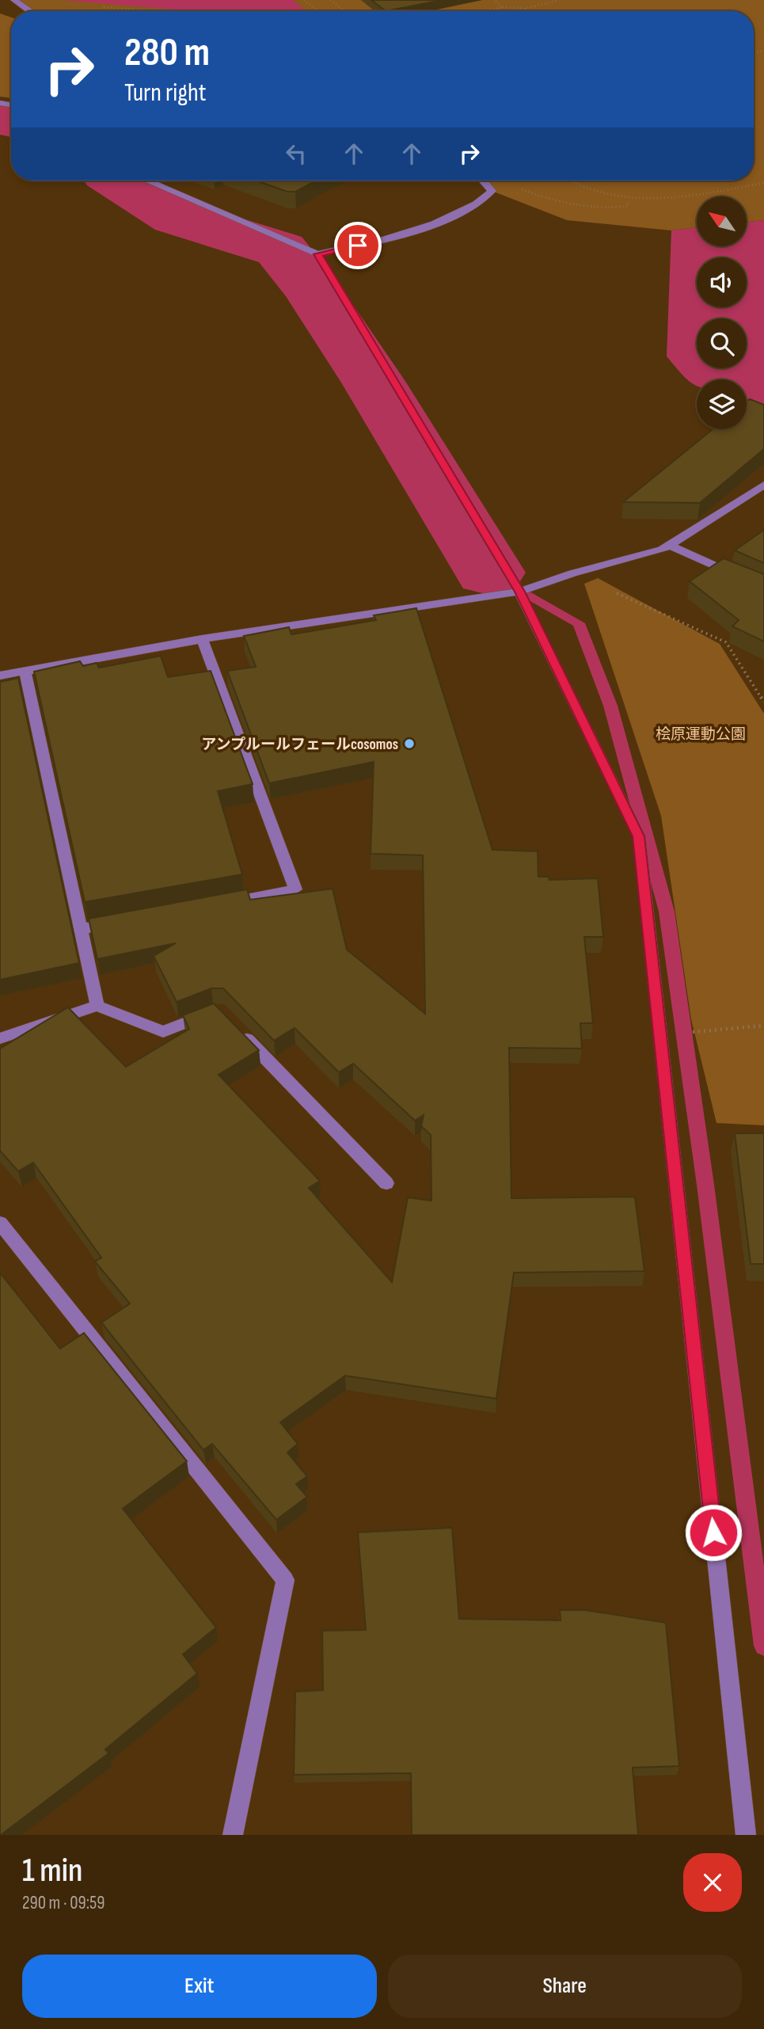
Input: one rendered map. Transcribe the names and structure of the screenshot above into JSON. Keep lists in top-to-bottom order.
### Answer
{
  "parks": ["桧原運動公園"],
  "places": ["アンプルールフェールcosomos"],
  "north": "top left",
  "page": {
    "turn": ["280 m", "Turn right"],
    "heading": ["1 min", "290 m · 09:59"],
    "buttons": ["Exit", "Share"]
  }
}
